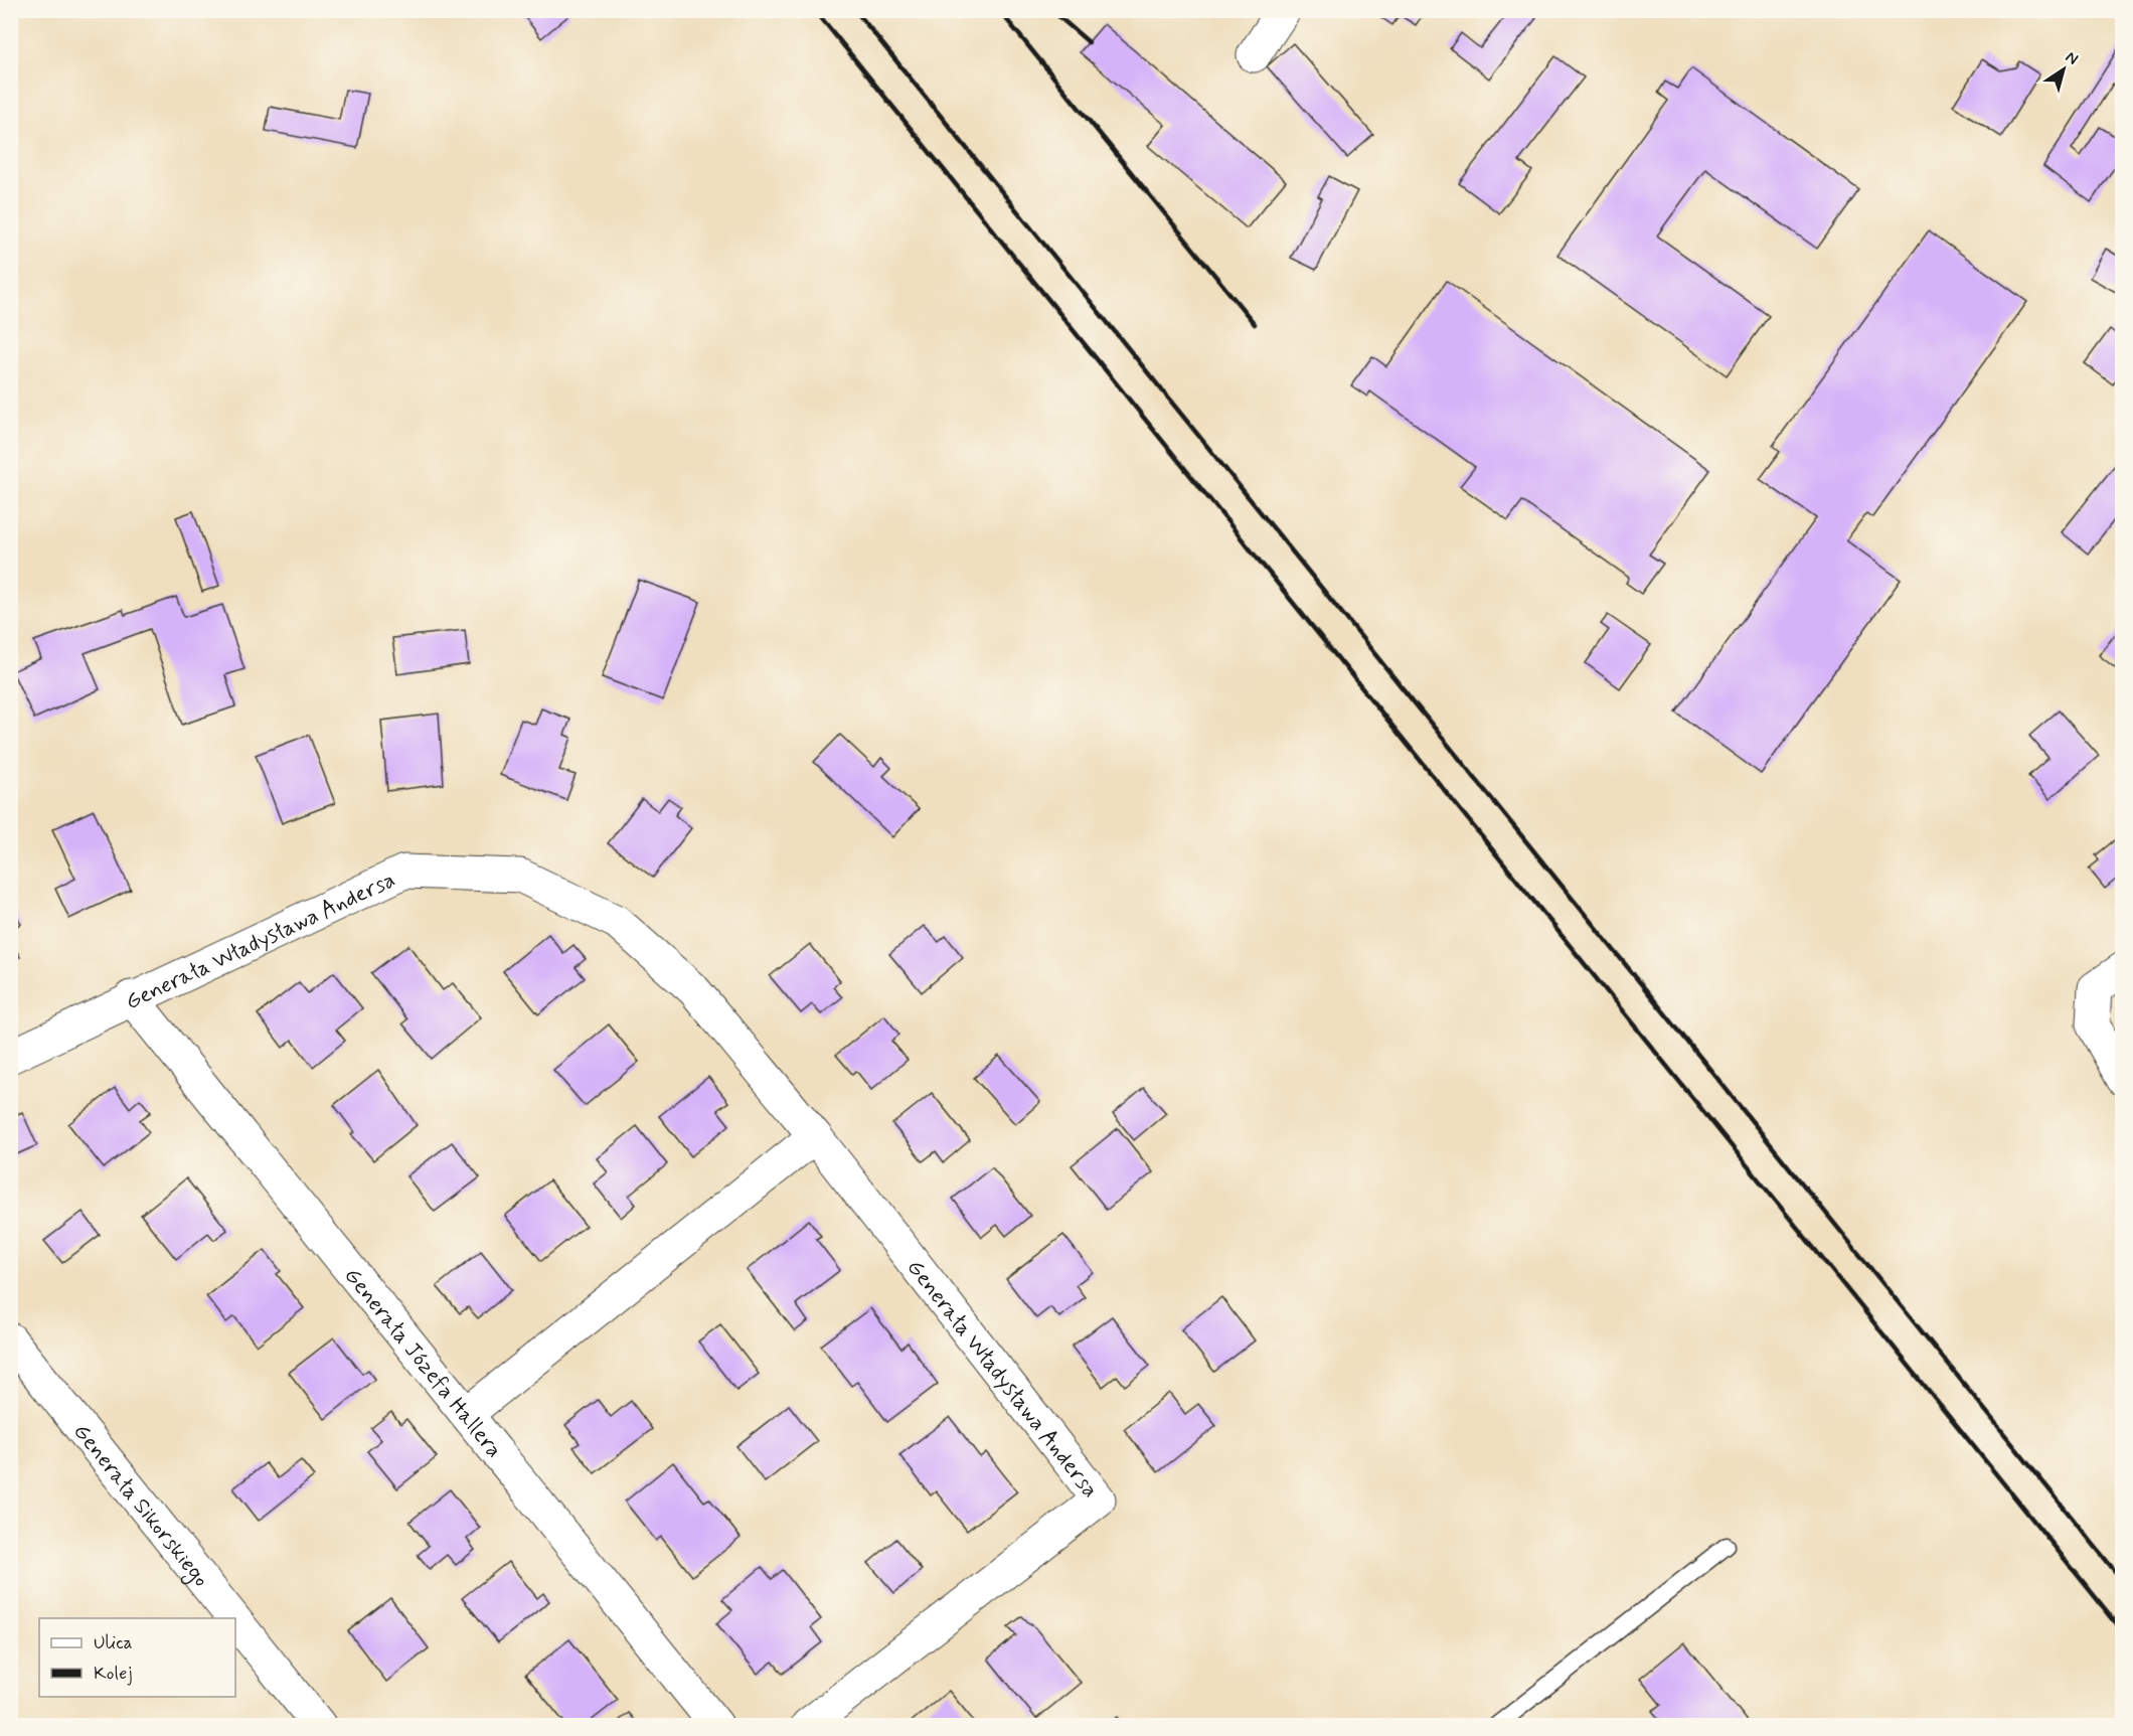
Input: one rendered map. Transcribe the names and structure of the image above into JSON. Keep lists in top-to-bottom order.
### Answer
{
  "streets": {
    "street": ["Generała Władysława Andersa", "Generała Józefa Hallera", "Generała Sikorskiego"]
  },
  "crossings": [
    ["Generała Władysława Andersa", "Generała Józefa Hallera"]
  ],
  "legend": ["Ulica", "Kolej"],
  "north": "top right"
}
